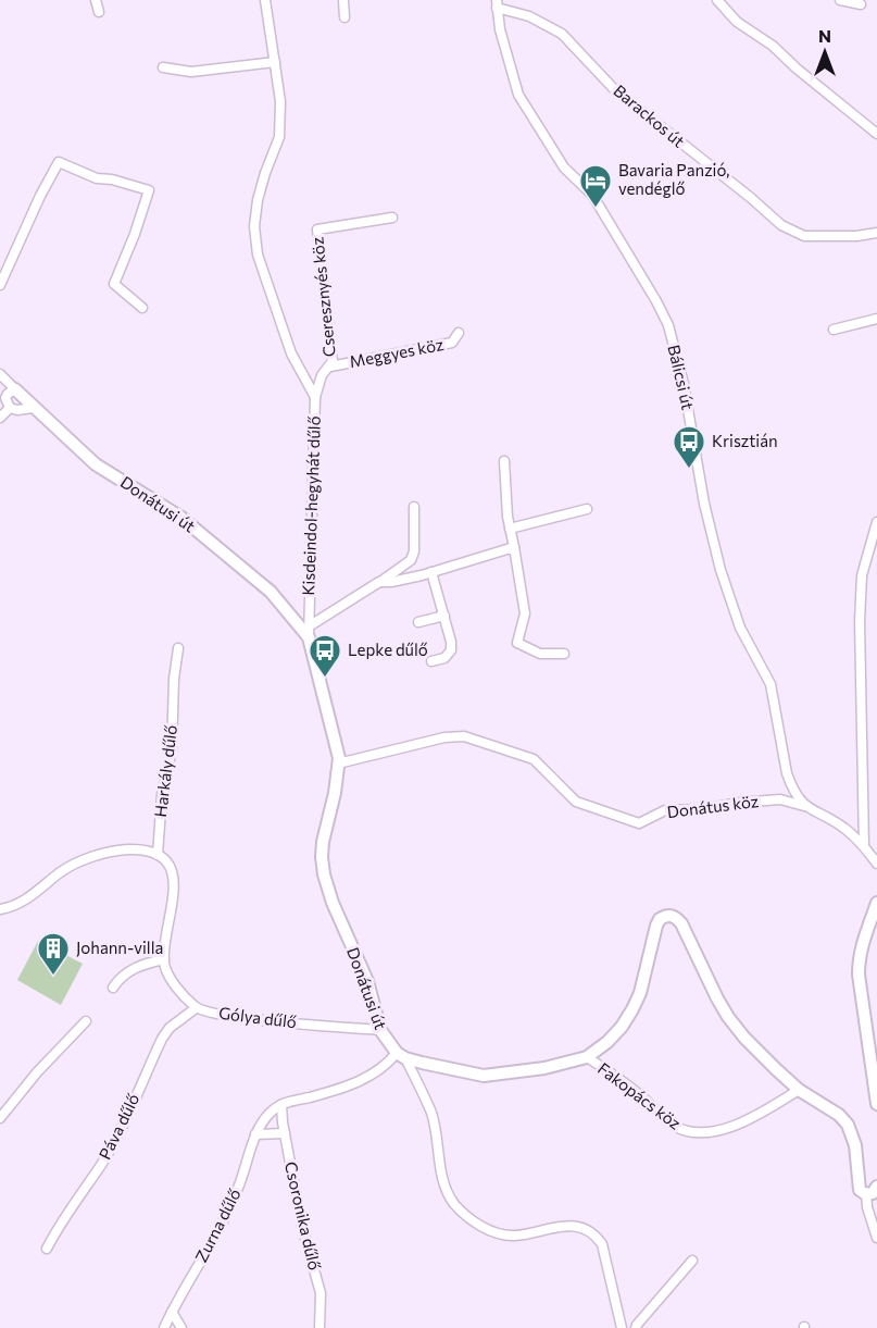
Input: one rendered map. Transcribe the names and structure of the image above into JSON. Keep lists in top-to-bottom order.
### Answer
{
  "streets": {
    "street": [
      "Barackos út",
      "Cseresznyés köz",
      "Meggyes köz",
      "Bálicsi út",
      "Donátusi út",
      "Kisdeindol-hegyhát dűlő",
      "Harkály dűlő",
      "Donátus köz",
      "Gólya dűlő",
      "Fakopács köz",
      "Páva dűlő",
      "Csoronika dűlő",
      "Zurna dűlő"
    ]
  },
  "crossings": [
    ["Barackos út", "Bálicsi út"],
    ["Cseresznyés köz", "Meggyes köz"],
    ["Cseresznyés köz", "Kisdeindol-hegyhát dűlő"],
    ["Bálicsi út", "Donátus köz"],
    ["Donátusi út", "Kisdeindol-hegyhát dűlő"],
    ["Donátusi út", "Donátus köz"],
    ["Donátusi út", "Gólya dűlő"],
    ["Gólya dűlő", "Páva dűlő"],
    ["Csoronika dűlő", "Zurna dűlő"]
  ],
  "places": {
    "hotel": ["Bavaria Panzió, vendéglő"],
    "bus stop": ["Krisztián", "Lepke dűlő"],
    "building": ["Johann-villa"]
  },
  "north": "top"
}
